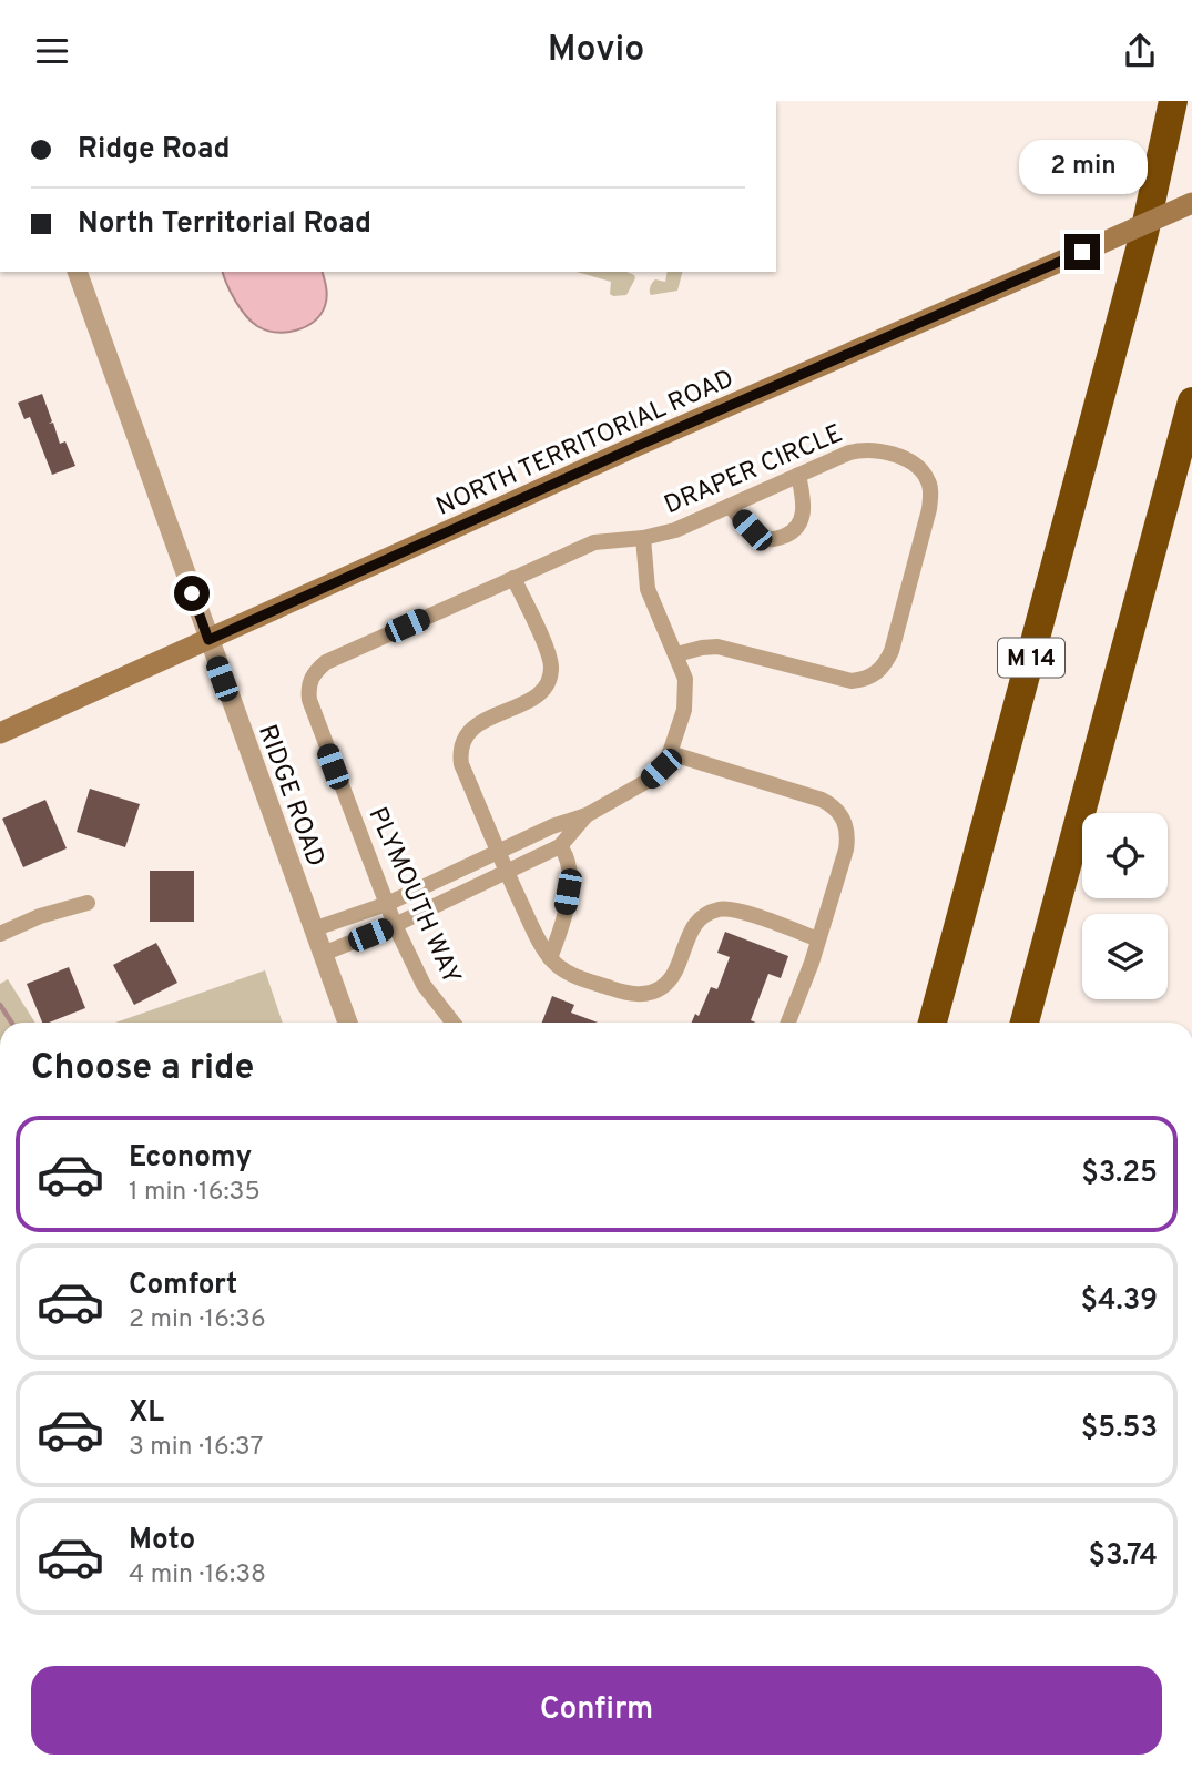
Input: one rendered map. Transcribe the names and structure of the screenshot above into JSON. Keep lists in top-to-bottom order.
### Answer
{
  "streets": {
    "highway": ["M 14"],
    "main road": ["NORTH TERRITORIAL ROAD"],
    "street": ["DRAPER CIRCLE", "RIDGE ROAD", "PLYMOUTH WAY"]
  },
  "crossings": [
    ["NORTH TERRITORIAL ROAD", "RIDGE ROAD"],
    ["DRAPER CIRCLE", "PLYMOUTH WAY"]
  ],
  "page": {
    "header": "Movio",
    "banner": ["Ridge Road", "North Territorial Road"],
    "bubble": "2 min",
    "heading": "Choose a ride",
    "list": [
      {
        "name": "Economy",
        "note": "1 min · 16:35",
        "value": "$3.25"
      },
      {
        "name": "Comfort",
        "note": "2 min · 16:36",
        "value": "$4.39"
      },
      {
        "name": "XL",
        "note": "3 min · 16:37",
        "value": "$5.53"
      },
      {
        "name": "Moto",
        "note": "4 min · 16:38",
        "value": "$3.74"
      }
    ],
    "buttons": "Confirm"
  }
}
